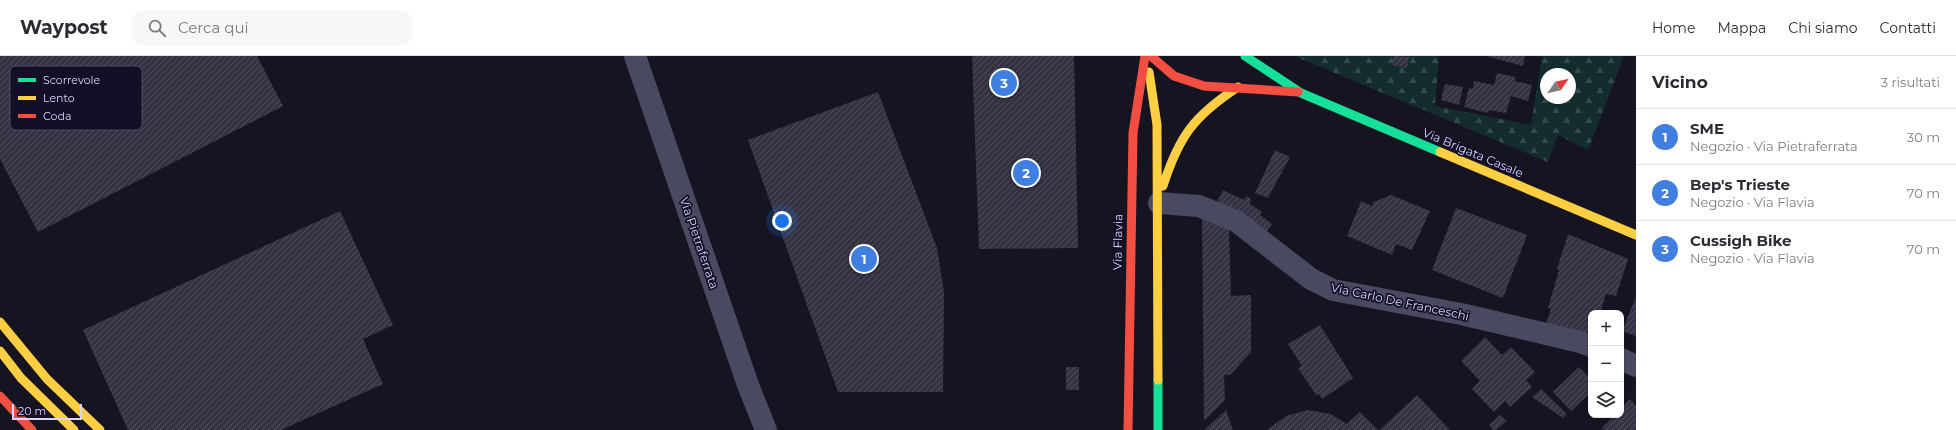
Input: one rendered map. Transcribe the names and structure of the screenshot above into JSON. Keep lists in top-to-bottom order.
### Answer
{
  "streets": {
    "main road": ["Via Brigata Casale", "Via Flavia"],
    "street": ["Via Pietraferrata", "Via Carlo De Franceschi"]
  },
  "crossings": [
    ["Via Flavia", "Via Carlo De Franceschi"]
  ],
  "legend": ["Scorrevole", "Lento", "Coda"],
  "scale_bar": "20 m",
  "north": "top right",
  "page": {
    "header": "Waypost",
    "search": "Cerca qui",
    "nav": [
      "Home",
      "Mappa",
      "Chi siamo",
      "Contatti"
    ],
    "heading": ["Vicino", "3 risultati"],
    "pins": ["3", "2", "1"],
    "list": [
      {
        "mark": "1",
        "name": "SME",
        "note": "Negozio · Via Pietraferrata",
        "value": "30 m"
      },
      {
        "mark": "2",
        "name": "Bep's Trieste",
        "note": "Negozio · Via Flavia",
        "value": "70 m"
      },
      {
        "mark": "3",
        "name": "Cussigh Bike",
        "note": "Negozio · Via Flavia",
        "value": "70 m"
      }
    ],
    "map_buttons": ["+", "−"],
    "scale": "20 m"
  }
}
